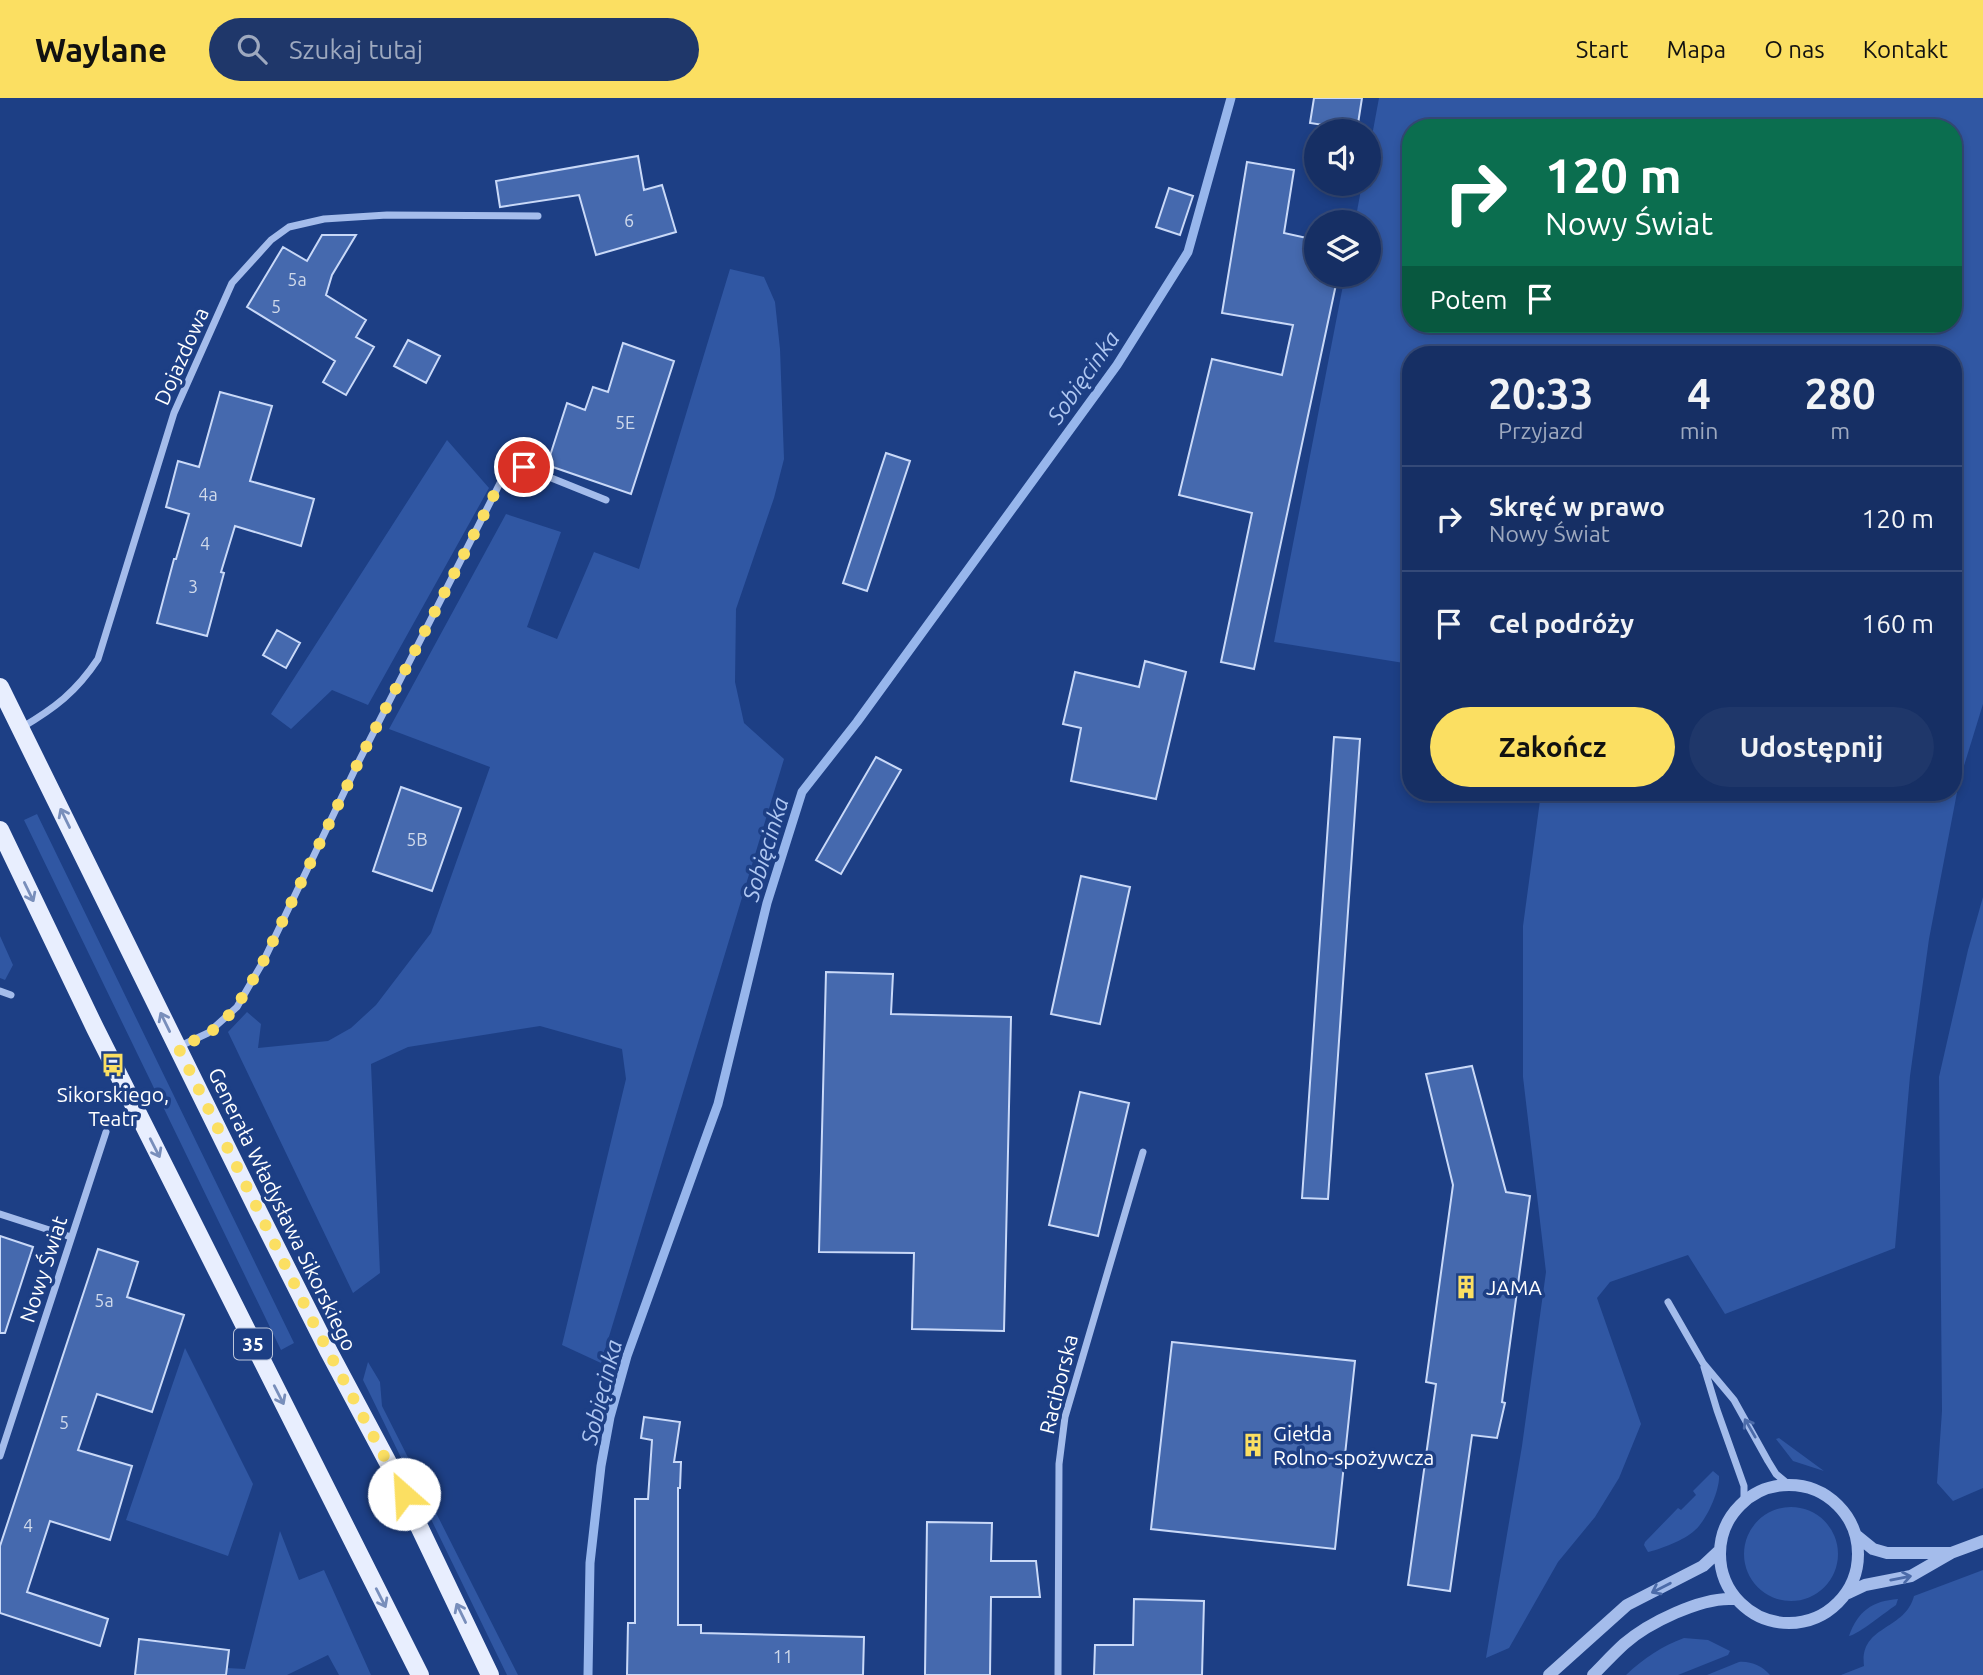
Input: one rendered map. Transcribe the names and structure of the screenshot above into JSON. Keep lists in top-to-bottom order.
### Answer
{
  "streets": {
    "main road": ["Generała Władysława Sikorskiego", "35"],
    "street": ["Dojazdowa", "Nowy Świat", "Raciborska"]
  },
  "crossings": [
    ["Dojazdowa", "Generała Władysława Sikorskiego"]
  ],
  "water": ["Sobięcinka"],
  "places": {
    "bus stop": ["Sikorskiego, Teatr"],
    "building": ["JAMA", "Giełda Rolno-spożywcza"]
  },
  "house_numbers": [
    "6",
    "5a",
    "5",
    "5E",
    "4a",
    "4",
    "3",
    "5B",
    "5a",
    "5",
    "4",
    "11"
  ],
  "page": {
    "header": "Waylane",
    "search": "Szukaj tutaj",
    "nav": [
      "Start",
      "Mapa",
      "O nas",
      "Kontakt"
    ],
    "turn": ["120 m", "Nowy Świat"],
    "then": "Potem",
    "eta": [
      "20:33",
      "Przyjazd",
      "4",
      "min",
      "280",
      "m"
    ],
    "list": [
      {
        "name": "Skręć w prawo",
        "note": "Nowy Świat",
        "value": "120 m"
      },
      {
        "name": "Cel podróży",
        "value": "160 m"
      }
    ],
    "buttons": ["Zakończ", "Udostępnij"]
  }
}
